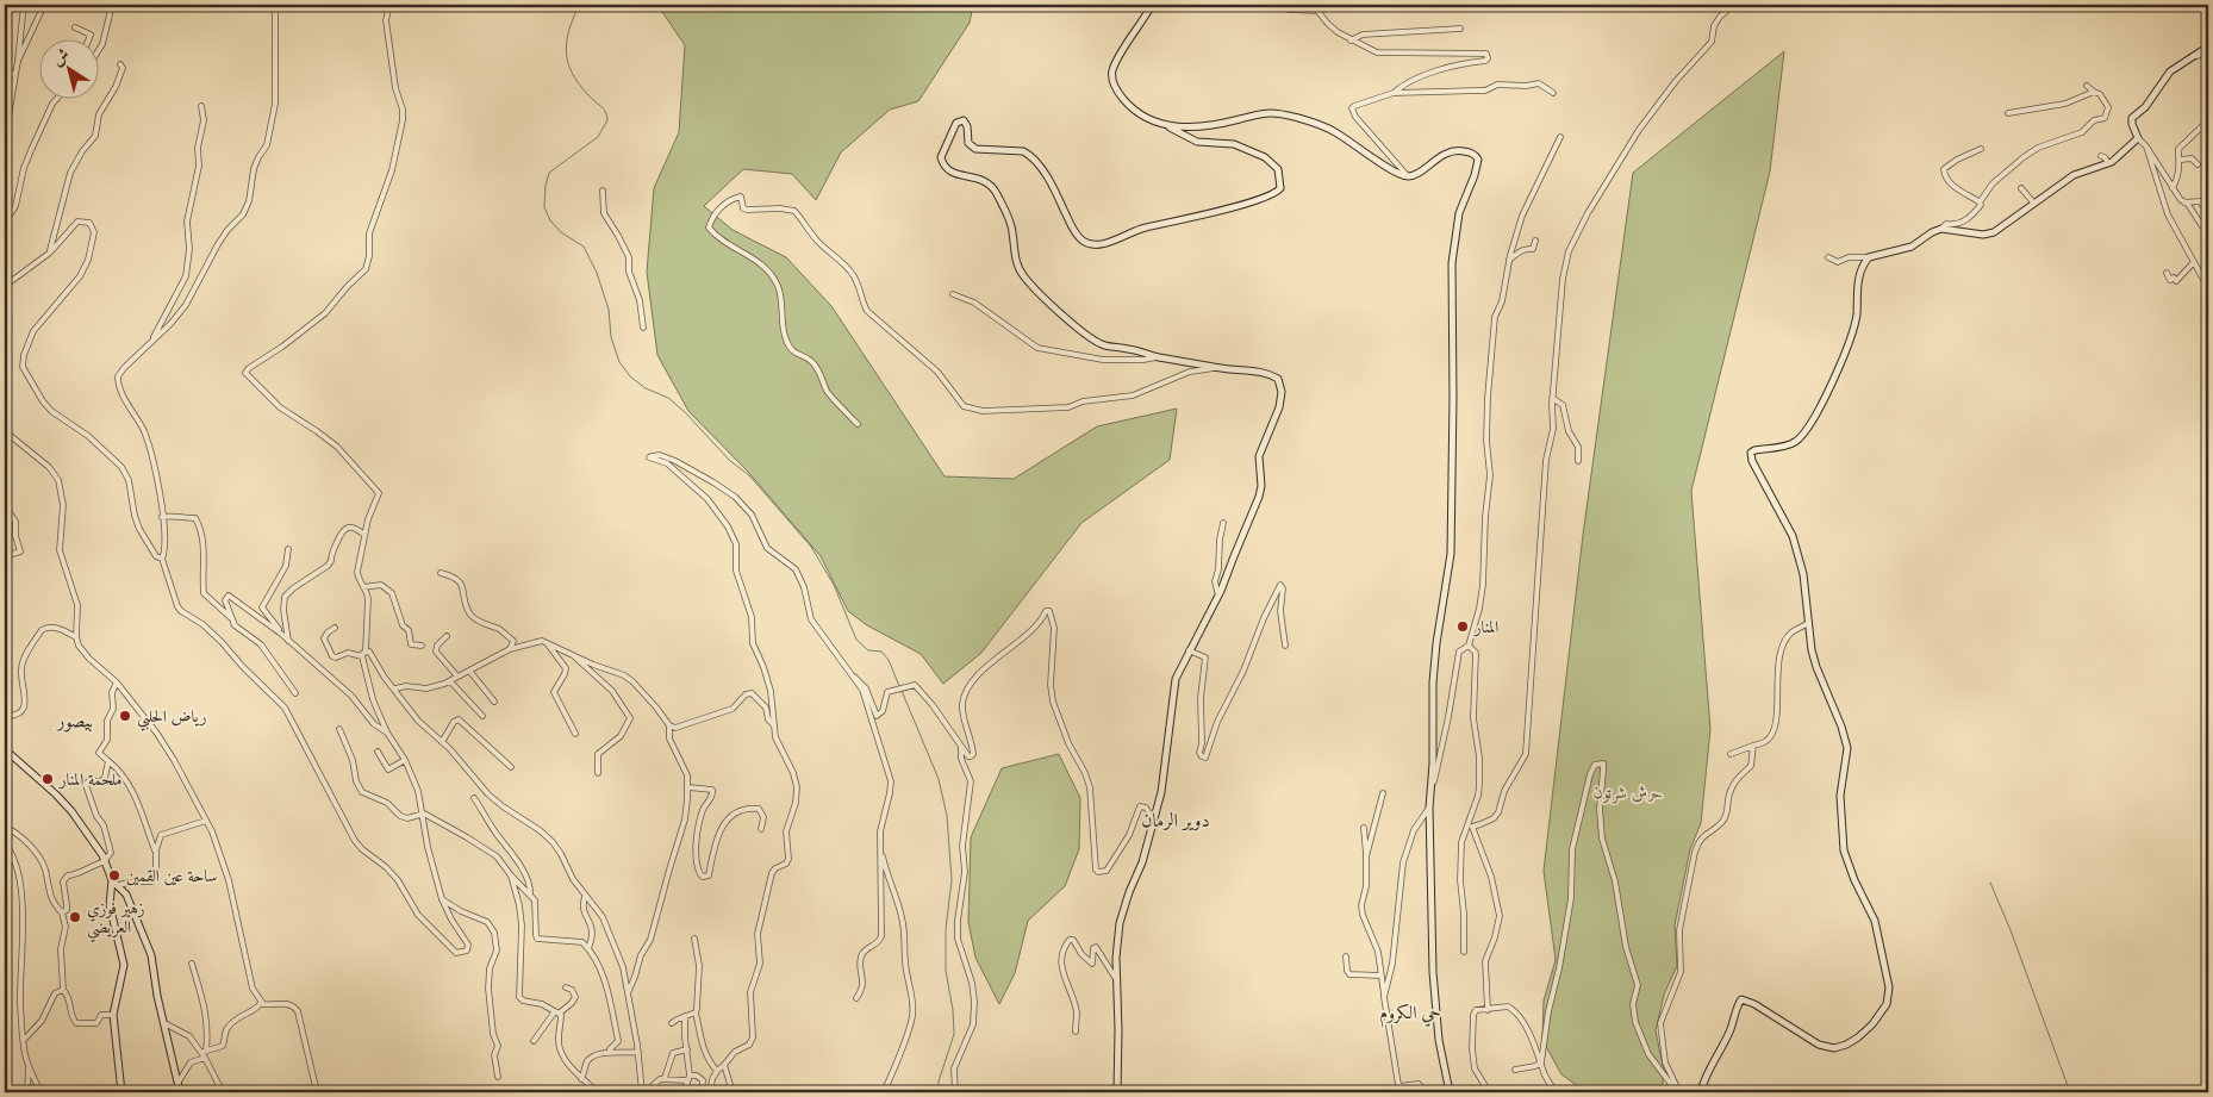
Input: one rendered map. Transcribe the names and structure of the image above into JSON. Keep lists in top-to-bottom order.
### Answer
{
  "districts": ["بيصور", "دوير الرمان", "حي الكروم"],
  "parks": ["حرش شرتون"],
  "places": [
    "المنار",
    "رياض الحلبي",
    "ملحمة المنار",
    "ساحة عين القمين",
    "زهير فوزي العريضي"
  ],
  "north": "top left"
}
